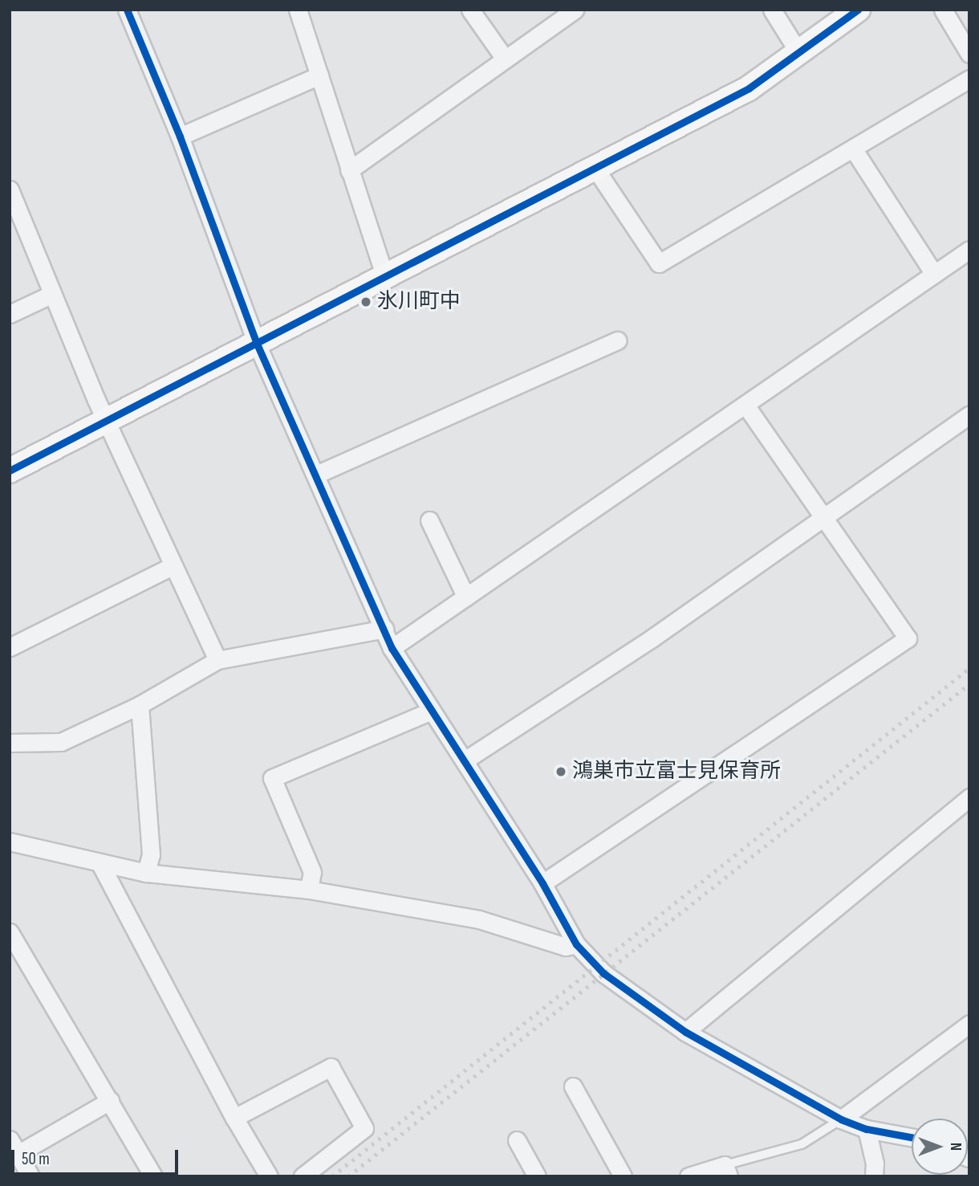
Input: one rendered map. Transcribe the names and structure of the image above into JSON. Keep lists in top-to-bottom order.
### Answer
{
  "places": ["氷川町中", "鴻巣市立富士見保育所"],
  "scale_bar": "50 m",
  "north": "right"
}
